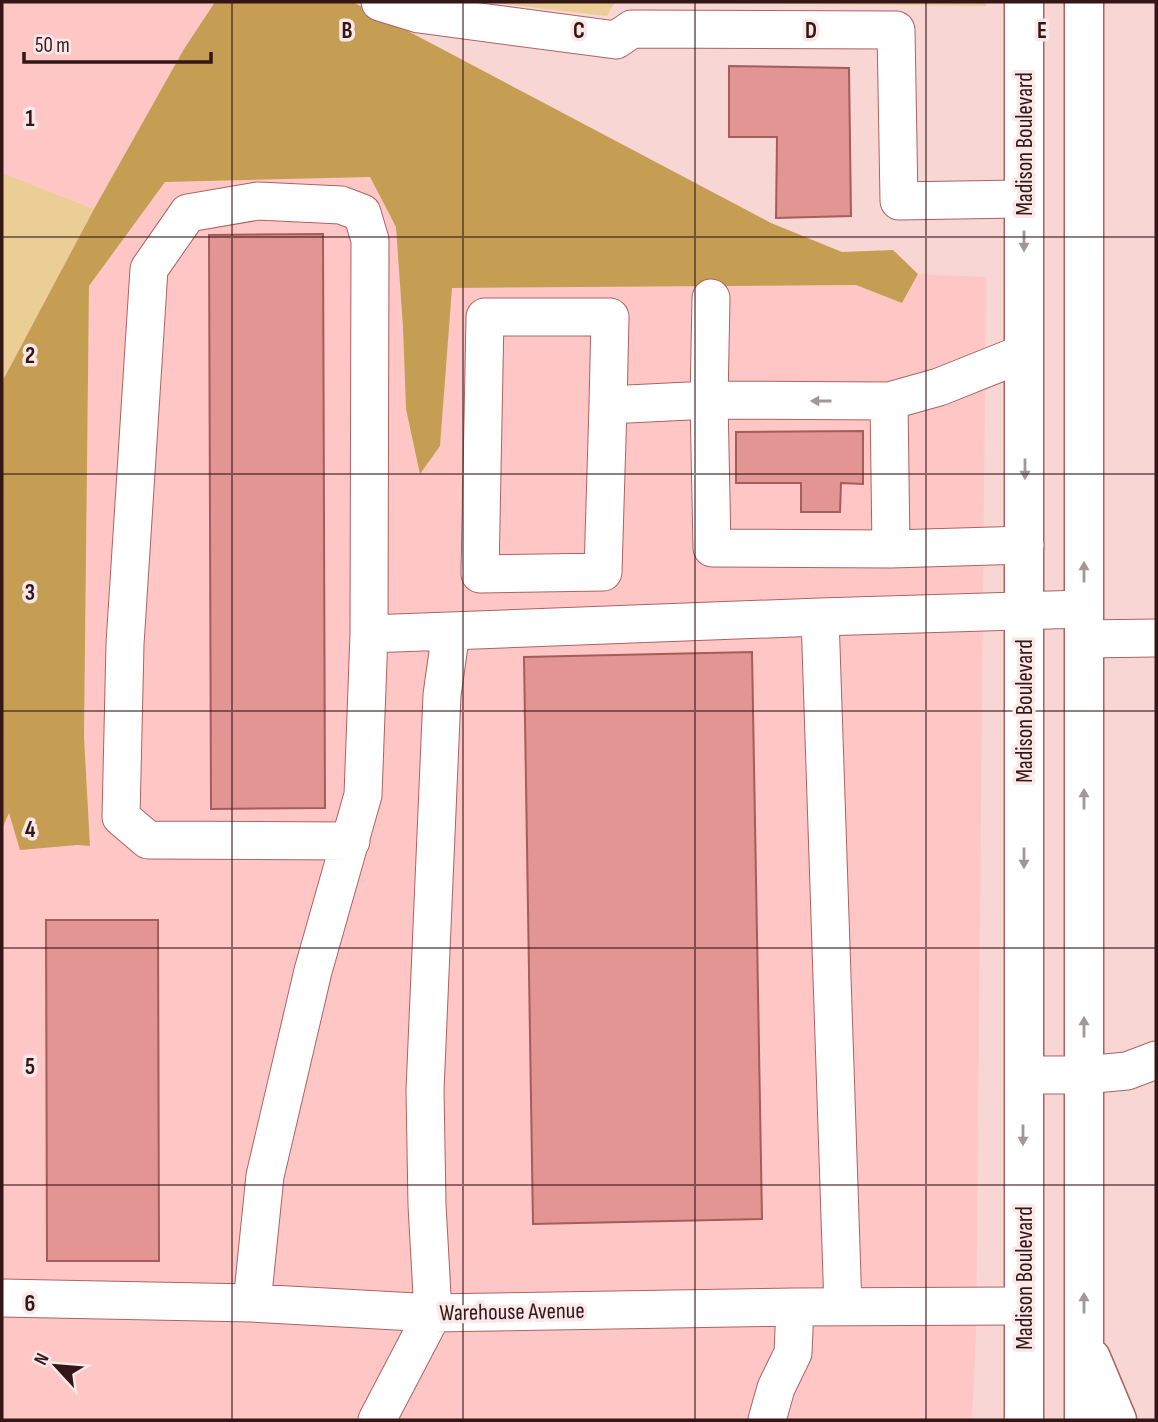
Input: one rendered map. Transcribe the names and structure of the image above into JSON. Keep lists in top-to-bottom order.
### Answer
{
  "streets": {
    "main road": ["Madison Boulevard"],
    "street": ["Warehouse Avenue"]
  },
  "crossings": [
    ["Madison Boulevard", "Warehouse Avenue"]
  ],
  "scale_bar": "50 m",
  "north": "top left",
  "grid": {
    "columns": [
      "B",
      "C",
      "D",
      "E"
    ],
    "rows": [
      "1",
      "2",
      "3",
      "4",
      "5",
      "6"
    ]
  }
}
